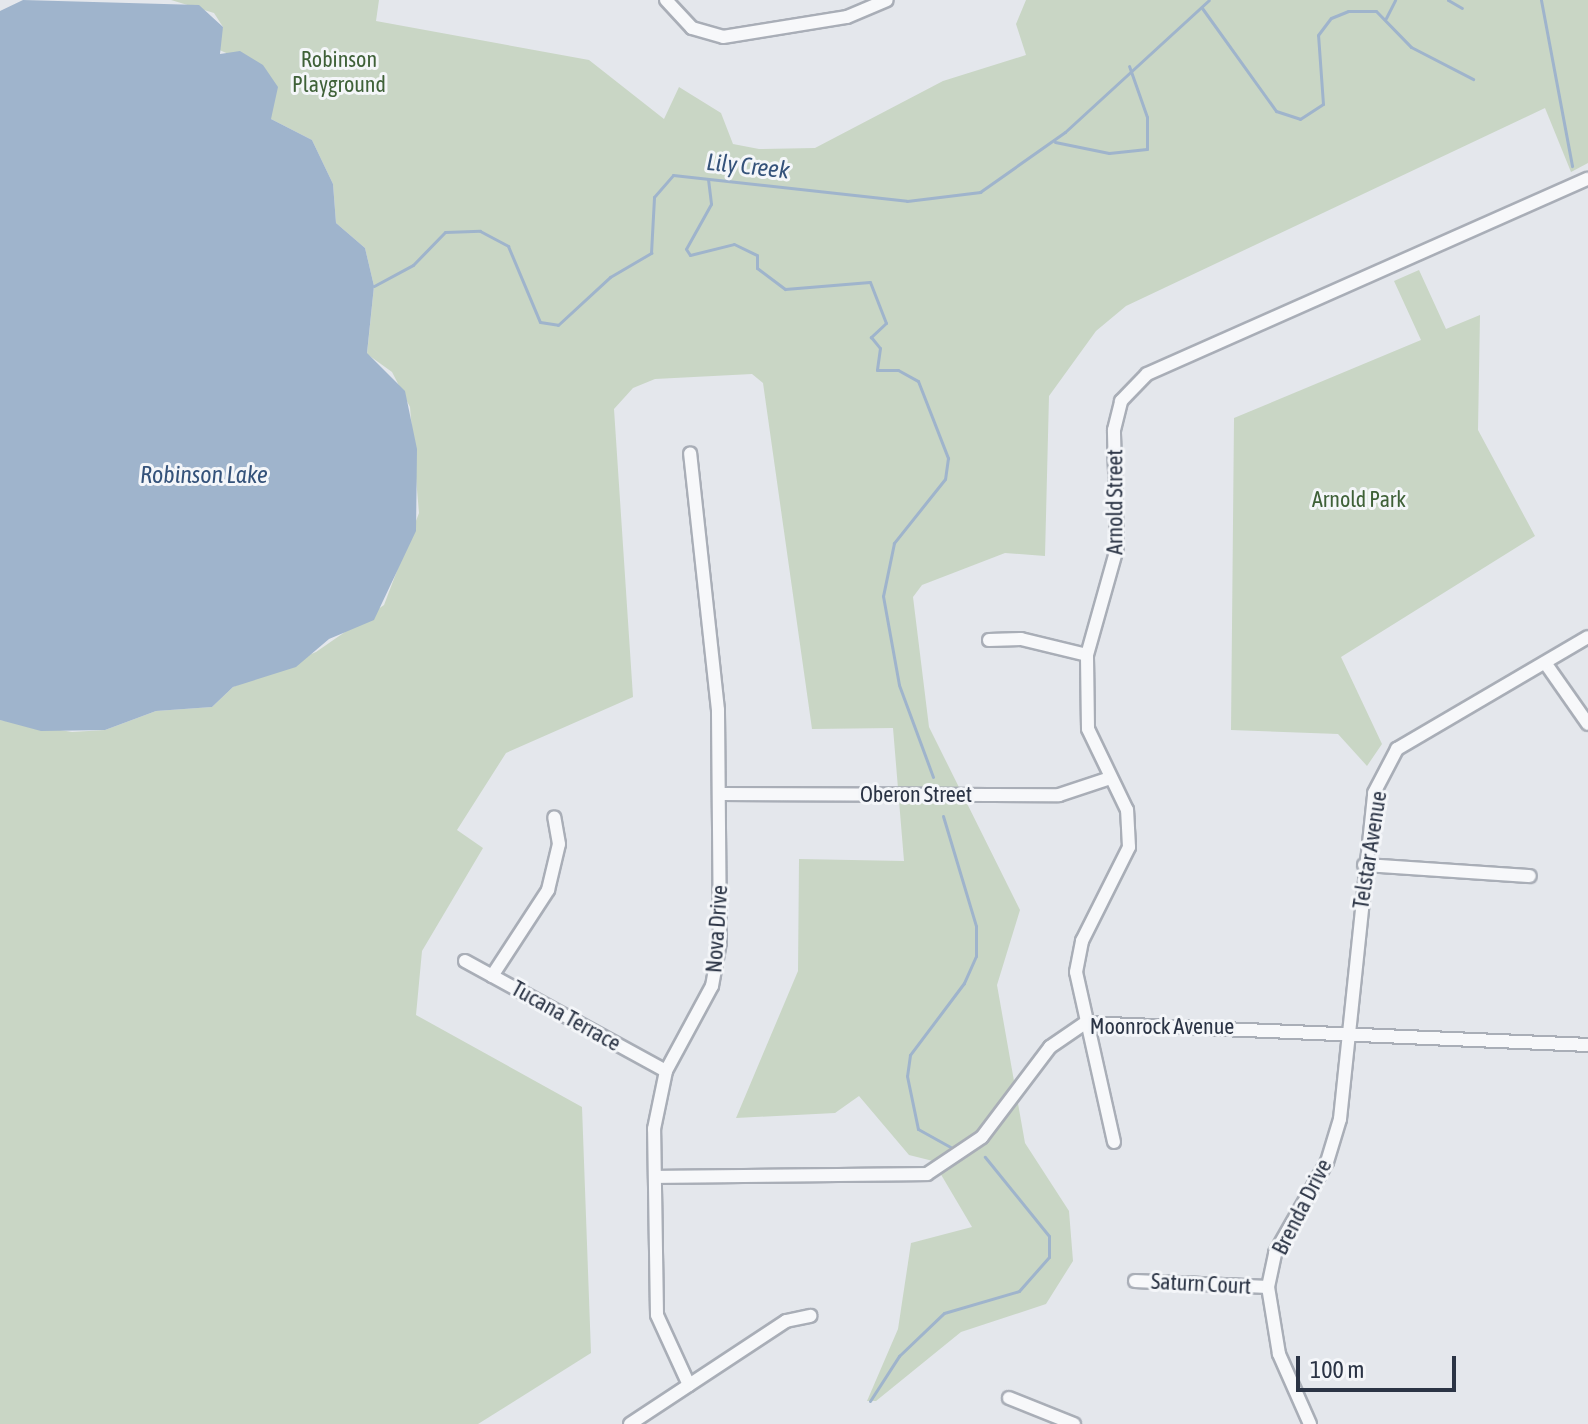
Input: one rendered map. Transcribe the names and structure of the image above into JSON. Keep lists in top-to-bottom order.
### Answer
{
  "streets": {
    "street": [
      "Arnold Street",
      "Oberon Street",
      "Telstar Avenue",
      "Nova Drive",
      "Tucana Terrace",
      "Moonrock Avenue",
      "Brenda Drive",
      "Saturn Court"
    ]
  },
  "crossings": [
    ["Arnold Street", "Oberon Street"],
    ["Arnold Street", "Moonrock Avenue"],
    ["Oberon Street", "Nova Drive"],
    ["Telstar Avenue", "Moonrock Avenue"],
    ["Telstar Avenue", "Brenda Drive"],
    ["Nova Drive", "Tucana Terrace"],
    ["Nova Drive", "Moonrock Avenue"],
    ["Moonrock Avenue", "Brenda Drive"],
    ["Brenda Drive", "Saturn Court"]
  ],
  "water": ["Lily Creek", "Robinson Lake"],
  "parks": ["Robinson Playground", "Arnold Park"],
  "scale_bar": "100 m"
}
